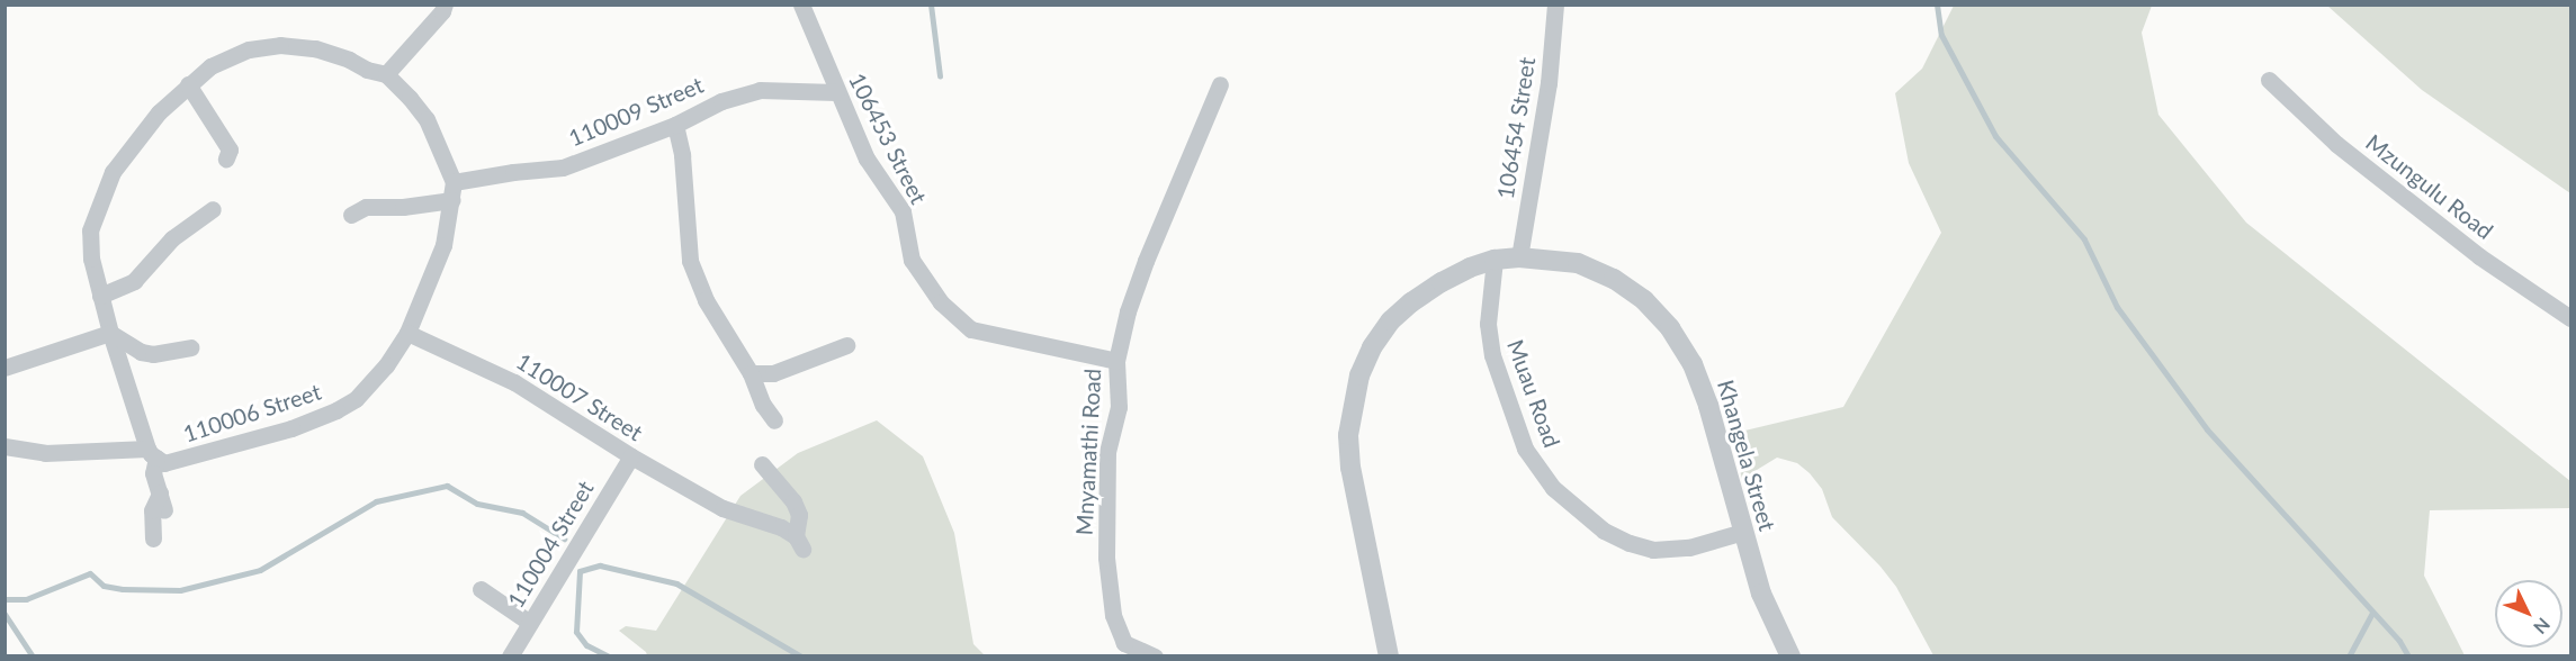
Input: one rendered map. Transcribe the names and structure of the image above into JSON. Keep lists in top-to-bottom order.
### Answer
{
  "streets": {
    "street": [
      "110009 Street",
      "106454 Street",
      "106453 Street",
      "Mzungulu Road",
      "Muau Road",
      "110007 Street",
      "110006 Street",
      "Mnyamathi Road",
      "Khangela Street",
      "110004 Street"
    ]
  },
  "crossings": [
    ["110009 Street", "106453 Street"],
    ["110009 Street", "110006 Street"],
    ["106454 Street", "Khangela Street"],
    ["106453 Street", "Mnyamathi Road"],
    ["Muau Road", "Khangela Street"],
    ["110007 Street", "110006 Street"],
    ["110007 Street", "110004 Street"]
  ],
  "north": "bottom right"
}
